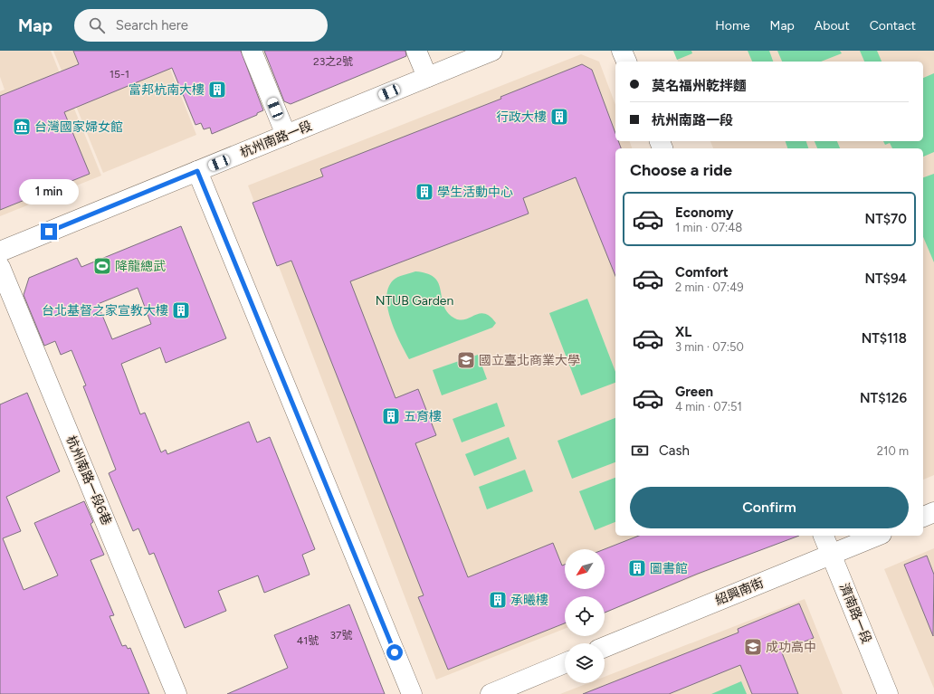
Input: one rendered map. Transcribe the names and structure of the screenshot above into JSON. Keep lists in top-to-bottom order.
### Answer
{
  "streets": {
    "street": [
      "杭州南路一段",
      "杭州南路一段6巷",
      "紹興南街",
      "濟南路一段"
    ]
  },
  "crossings": [
    ["紹興南街", "濟南路一段"]
  ],
  "parks": ["NTUB Garden"],
  "places": {
    "building": [
      "富邦杭南大樓",
      "行政大樓",
      "學生活動中心",
      "台北基督之家宣教大樓",
      "五育樓",
      "圖書館",
      "承曦樓"
    ],
    "museum": ["台灣國家婦女館"],
    "sports": ["降龍總武"],
    "school or university": ["國立臺北商業大學", "成功高中"]
  },
  "house_numbers": [
    "23之2號",
    "15-1",
    "37號",
    "41號"
  ],
  "north": "bottom left",
  "page": {
    "header": "Map",
    "search": "Search here",
    "nav": [
      "Home",
      "Map",
      "About",
      "Contact"
    ],
    "banner": ["莫名福州乾拌麵", "杭州南路一段"],
    "heading": "Choose a ride",
    "bubble": "1 min",
    "list": [
      {
        "name": "Economy",
        "note": "1 min · 07:48",
        "value": "NT$70"
      },
      {
        "name": "Comfort",
        "note": "2 min · 07:49",
        "value": "NT$94"
      },
      {
        "name": "XL",
        "note": "3 min · 07:50",
        "value": "NT$118"
      },
      {
        "name": "Green",
        "note": "4 min · 07:51",
        "value": "NT$126"
      }
    ],
    "pay": ["Cash", "210 m"],
    "buttons": "Confirm"
  }
}
